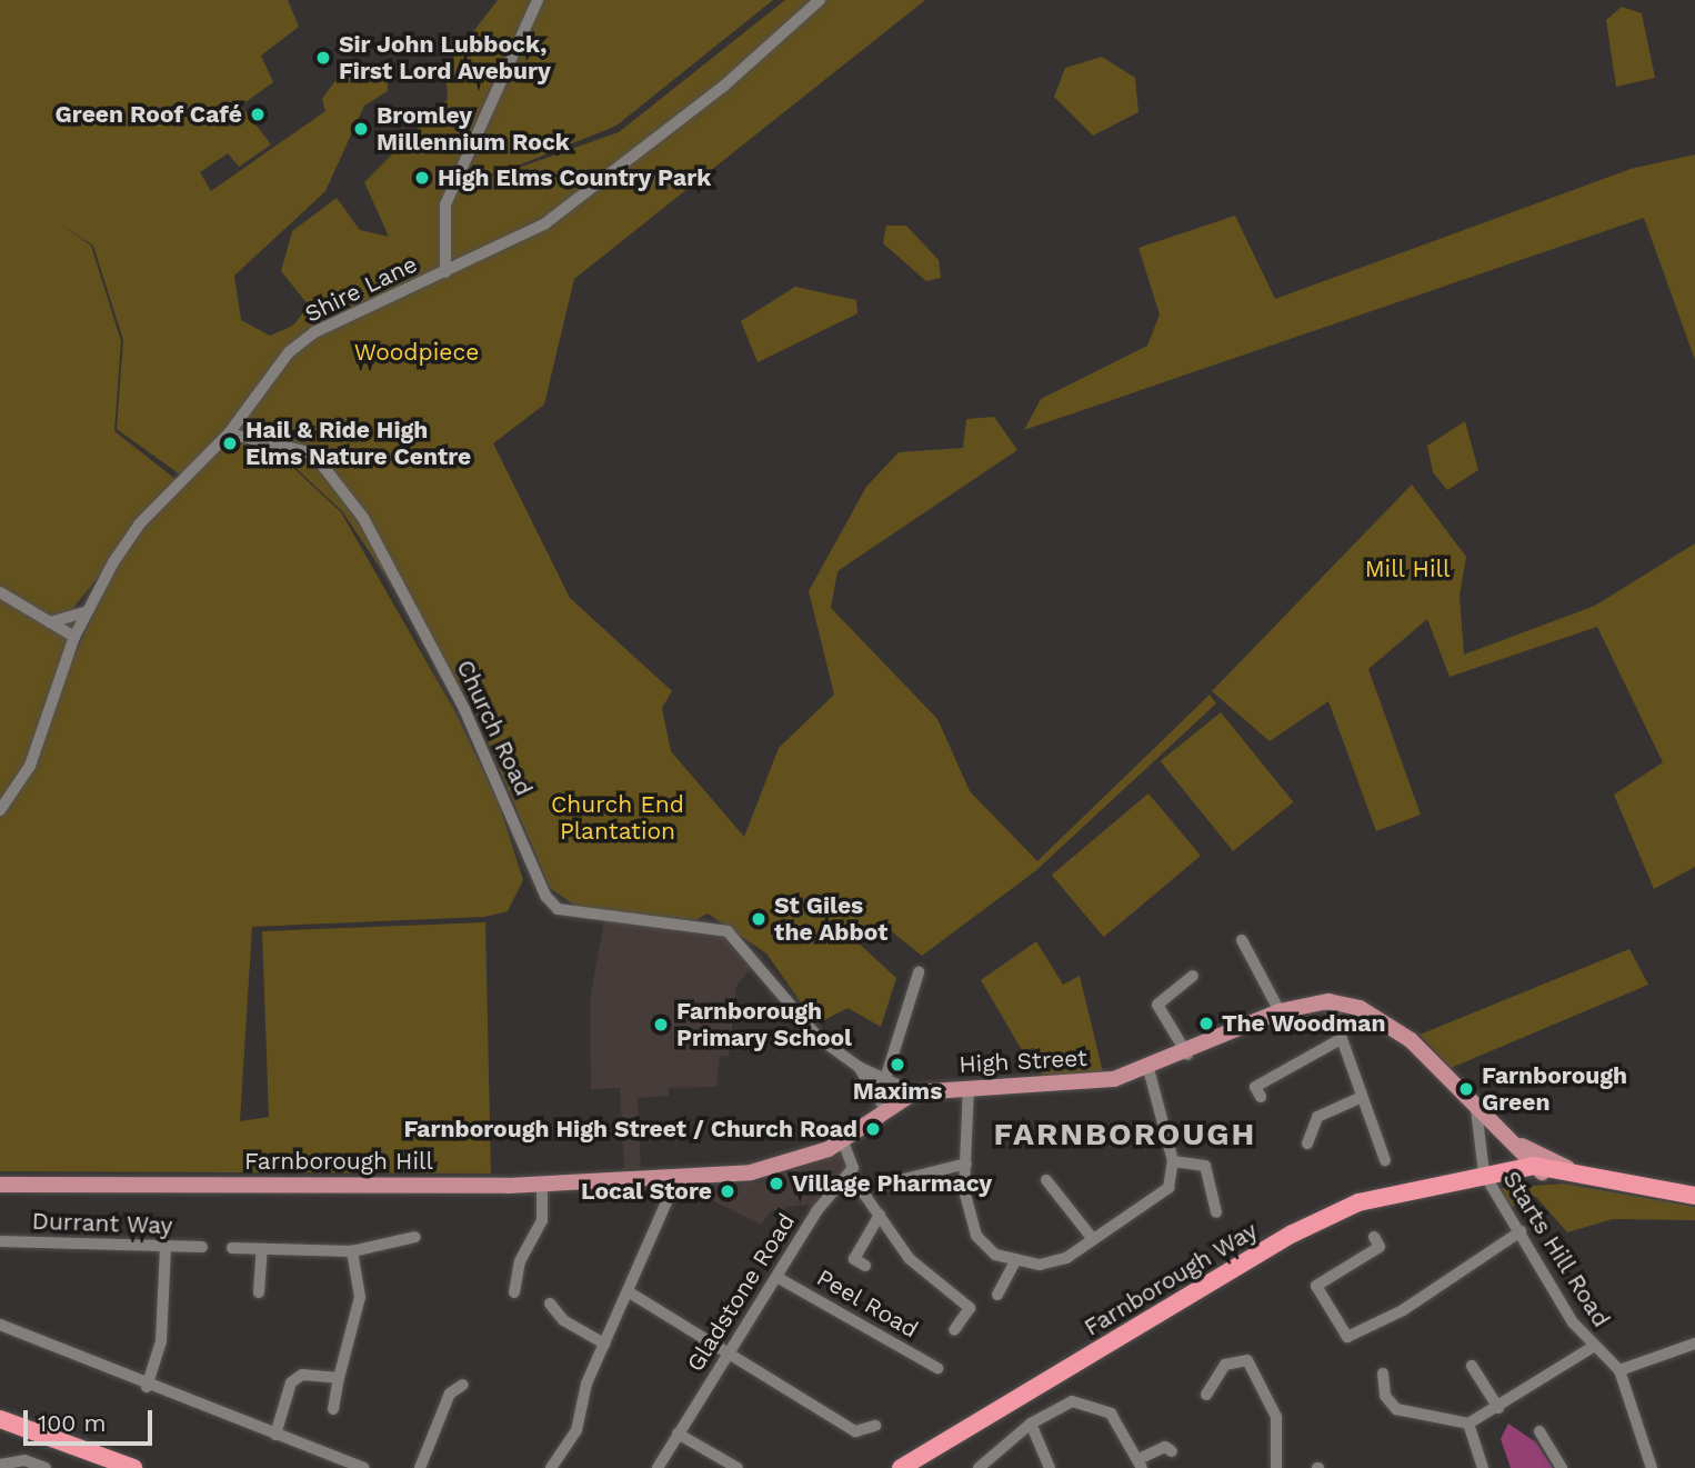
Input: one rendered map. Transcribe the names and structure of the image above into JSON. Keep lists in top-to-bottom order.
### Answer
{
  "streets": {
    "highway": ["Farnborough Way"],
    "main road": ["High Street", "Farnborough Hill"],
    "street": [
      "Shire Lane",
      "Church Road",
      "Durrant Way",
      "Starts Hill Road",
      "Gladstone Road",
      "Peel Road"
    ]
  },
  "crossings": [
    ["Shire Lane", "Church Road"],
    ["Church Road", "High Street"],
    ["High Street", "Farnborough Hill"],
    ["High Street", "Farnborough Way"],
    ["Starts Hill Road", "Farnborough Way"],
    ["Gladstone Road", "Peel Road"]
  ],
  "districts": ["FARNBOROUGH"],
  "parks": ["Woodpiece", "Mill Hill", "Church End Plantation"],
  "places": [
    "Sir John Lubbock, First Lord Avebury",
    "Green Roof Café",
    "Bromley Millennium Rock",
    "High Elms Country Park",
    "Hail & Ride High Elms Nature Centre",
    "St Giles the Abbot",
    "The Woodman",
    "Farnborough Primary School",
    "Maxims",
    "Farnborough Green",
    "Farnborough High Street / Church Road",
    "Village Pharmacy",
    "Local Store"
  ],
  "scale_bar": "100 m"
}
